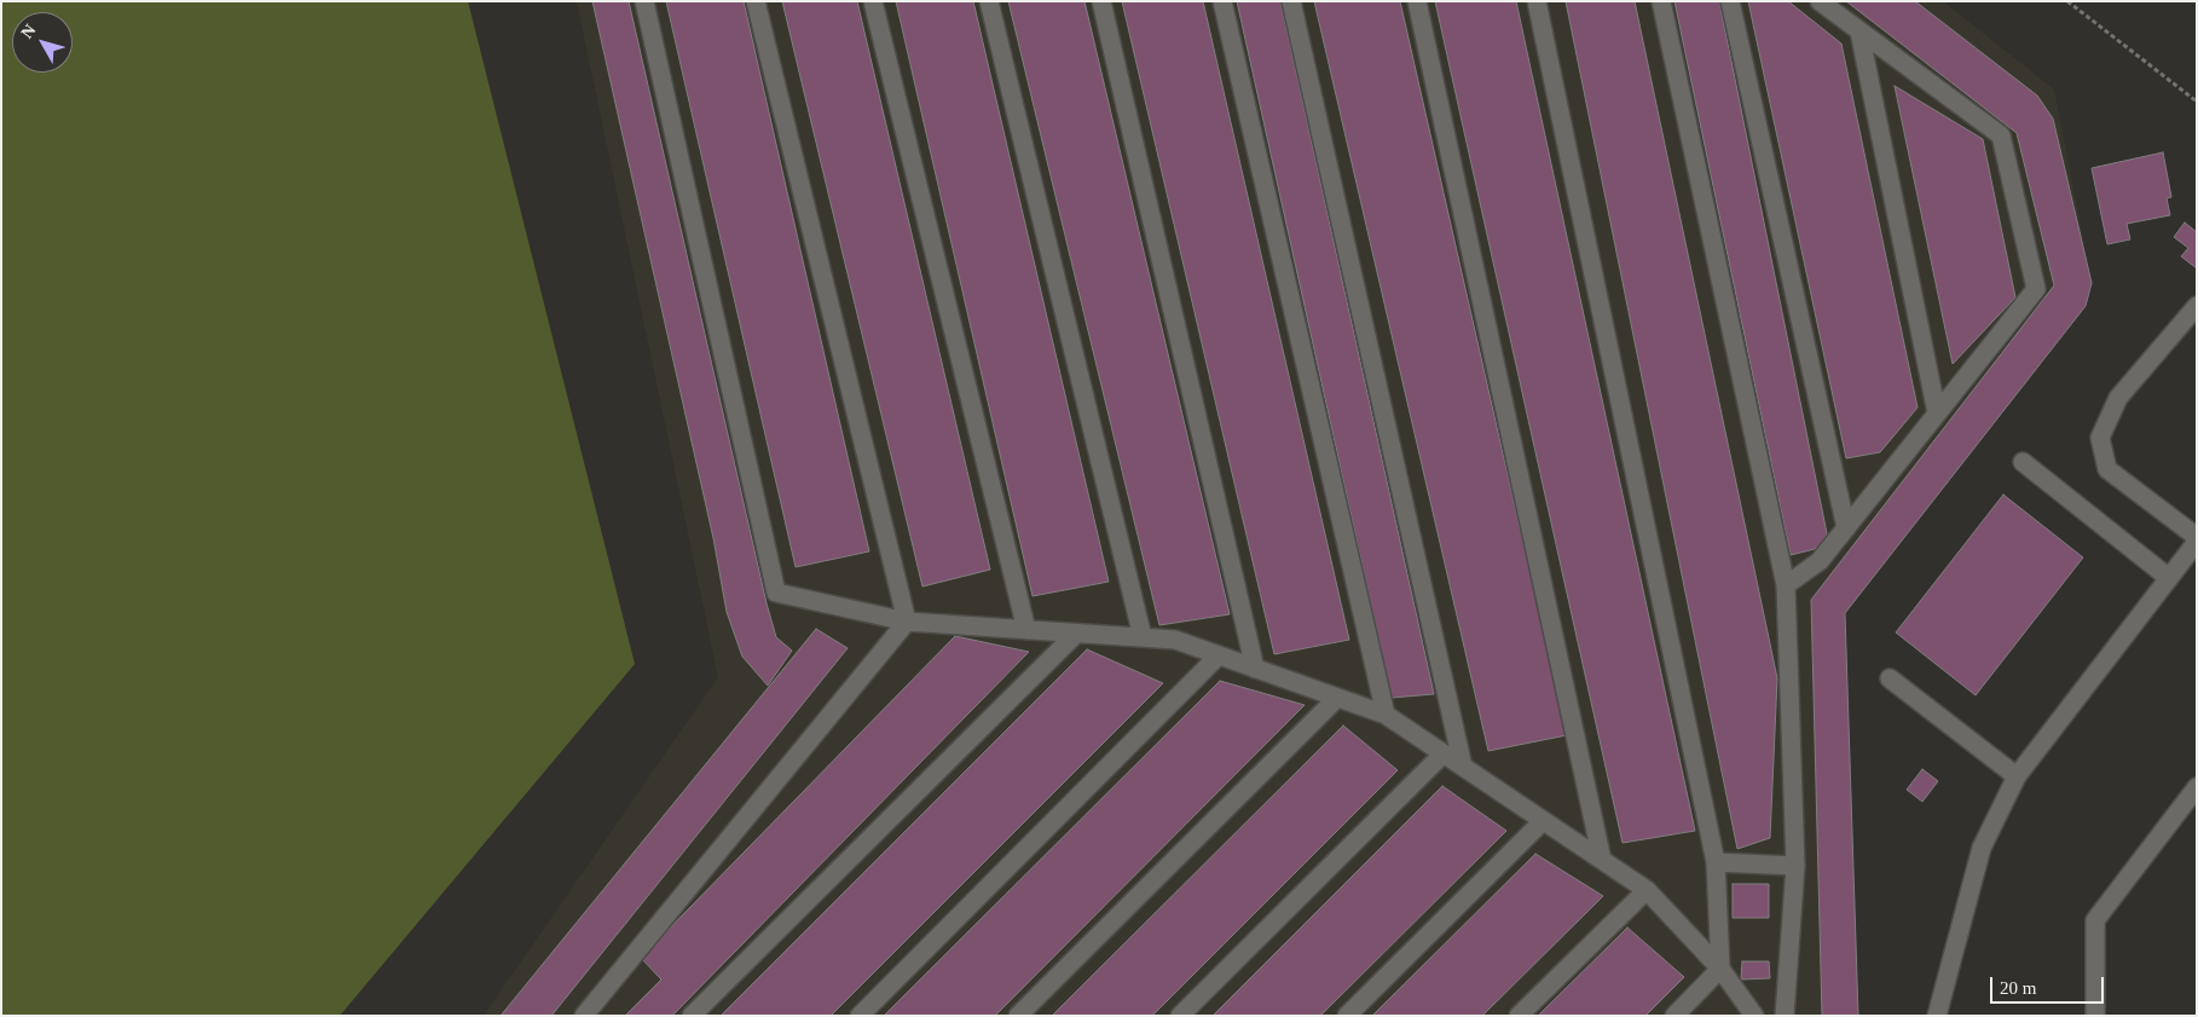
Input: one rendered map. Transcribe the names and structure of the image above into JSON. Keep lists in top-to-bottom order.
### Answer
{
  "scale_bar": "20 m",
  "north": "top left"
}
